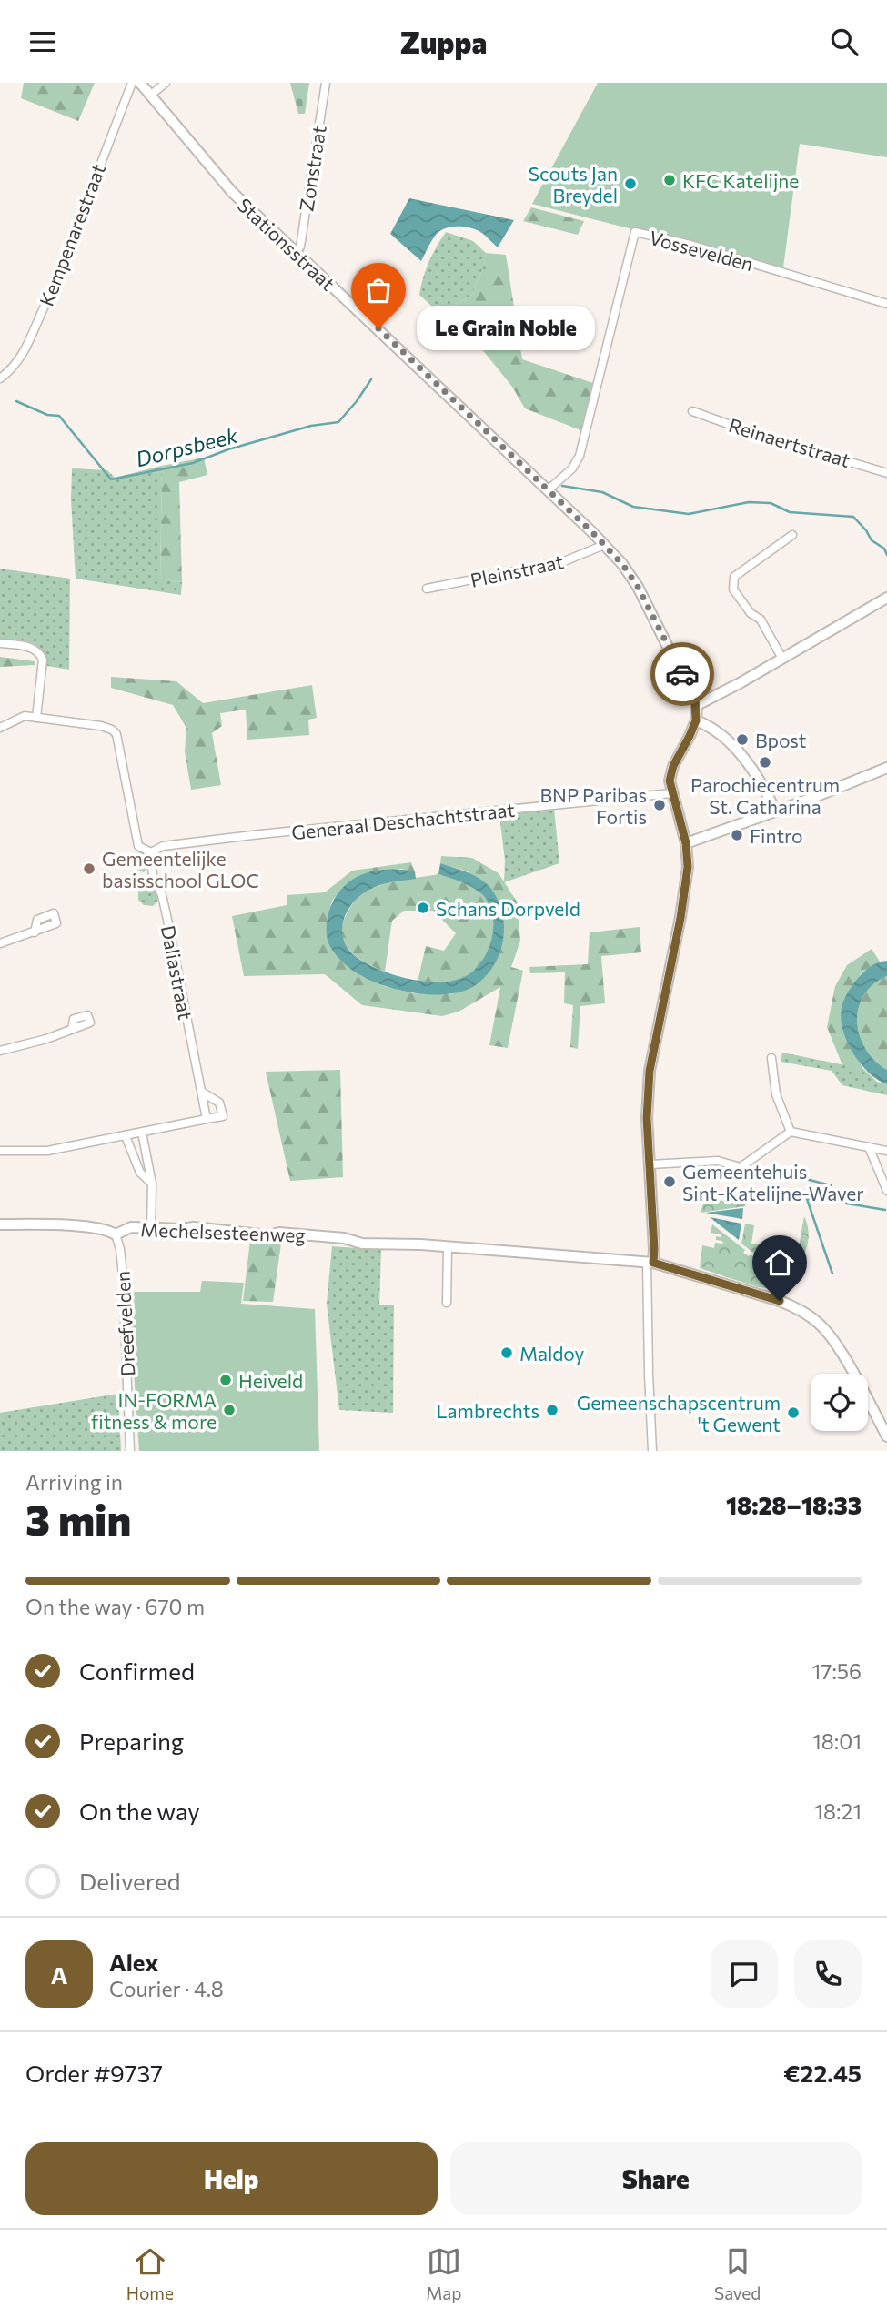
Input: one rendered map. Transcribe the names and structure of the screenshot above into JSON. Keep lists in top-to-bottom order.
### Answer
{
  "streets": {
    "street": [
      "Zonstraat",
      "Kempenarestraat",
      "Stationsstraat",
      "Vossevelden",
      "Reinaertstraat",
      "Pleinstraat",
      "Generaal Deschachtstraat",
      "Daliastraat",
      "Mechelsesteenweg",
      "Dreefvelden"
    ]
  },
  "crossings": [
    ["Zonstraat", "Stationsstraat"],
    ["Stationsstraat", "Vossevelden"],
    ["Stationsstraat", "Pleinstraat"],
    ["Generaal Deschachtstraat", "Daliastraat"],
    ["Mechelsesteenweg", "Dreefvelden"]
  ],
  "water": ["Dorpsbeek"],
  "places": [
    "KFC Katelijne",
    "Scouts Jan Breydel",
    "Le Grain Noble",
    "Bpost",
    "Parochiecentrum St. Catharina",
    "BNP Paribas Fortis",
    "Fintro",
    "Gemeentelijke basisschool GLOC",
    "Schans Dorpveld",
    "Gemeentehuis Sint-Katelijne-Waver",
    "Maldoy",
    "Heiveld",
    "IN-FORMA fitness & more",
    "Lambrechts",
    "Gemeenschapscentrum 't Gewent"
  ],
  "page": {
    "header": "Zuppa",
    "bubble": "Le Grain Noble",
    "heading": ["3 min", "Arriving in", "18:28–18:33"],
    "panel": [
      "Alex",
      "Courier · 4.8",
      "Order #9737",
      "€22.45"
    ],
    "bar": "On the way · 670 m",
    "list": [
      ["Confirmed", "17:56"],
      ["Preparing", "18:01"],
      ["On the way", "18:21"],
      "Delivered"
    ],
    "round": "A",
    "buttons": ["Help", "Share"],
    "tabs": ["Home", "Map", "Saved"]
  }
}
